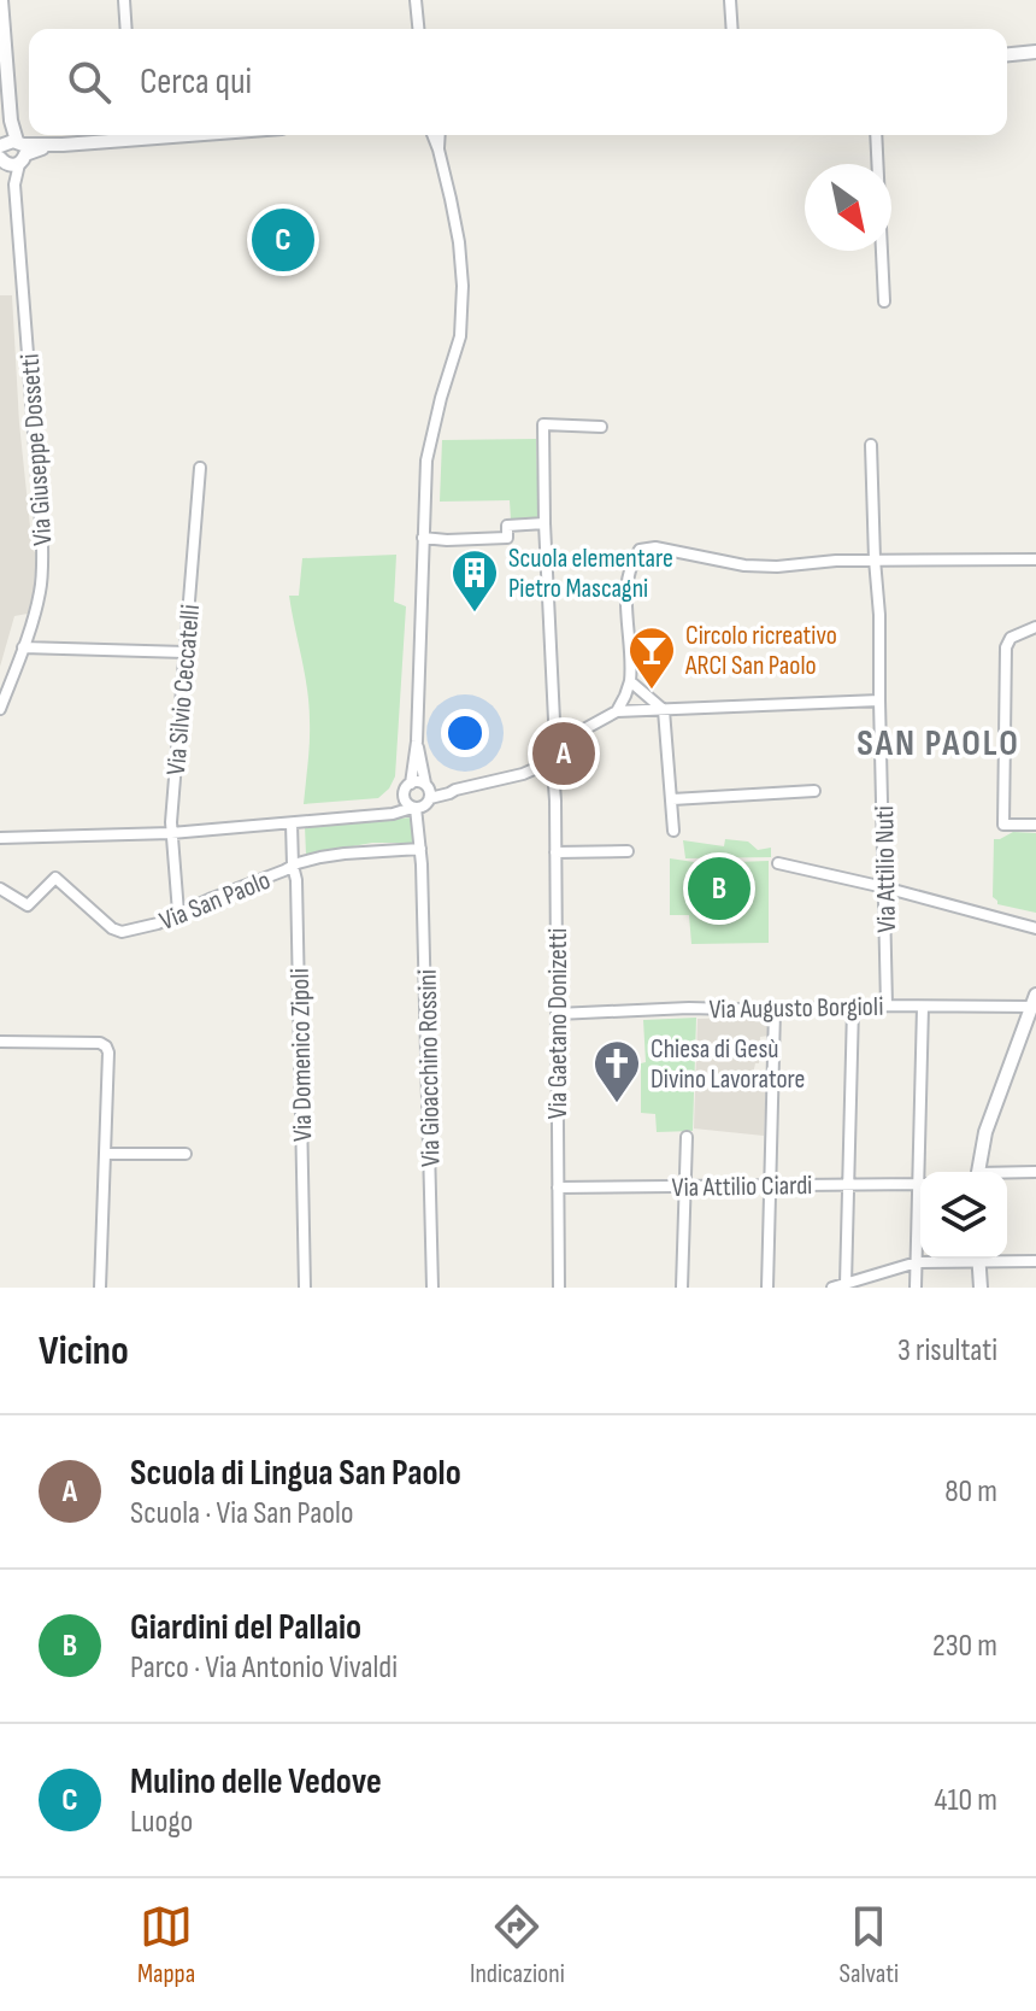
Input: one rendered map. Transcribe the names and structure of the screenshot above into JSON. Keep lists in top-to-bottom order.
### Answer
{
  "streets": {
    "street": [
      "Via Giuseppe Dossetti",
      "Via Silvio Ceccatelli",
      "Via Attilio Nuti",
      "Via San Paolo",
      "Via Augusto Borgioli",
      "Via Gaetano Donizetti",
      "Via Domenico Zipoli",
      "Via Gioacchino Rossini",
      "Via Attilio Ciardi"
    ]
  },
  "crossings": [
    ["Via Silvio Ceccatelli", "Via San Paolo"],
    ["Via Attilio Nuti", "Via Augusto Borgioli"],
    ["Via San Paolo", "Via Domenico Zipoli"],
    ["Via San Paolo", "Via Gioacchino Rossini"],
    ["Via Augusto Borgioli", "Via Gaetano Donizetti"],
    ["Via Gaetano Donizetti", "Via Attilio Ciardi"]
  ],
  "districts": ["SAN PAOLO"],
  "places": {
    "building": ["Scuola elementare Pietro Mascagni"],
    "bar": ["Circolo ricreativo ARCI San Paolo"],
    "church": ["Chiesa di Gesù Divino Lavoratore"]
  },
  "north": "bottom right",
  "page": {
    "search": "Cerca qui",
    "pins": ["C", "A", "B"],
    "heading": ["Vicino", "3 risultati"],
    "list": [
      {
        "mark": "A",
        "name": "Scuola di Lingua San Paolo",
        "note": "Scuola · Via San Paolo",
        "value": "80 m"
      },
      {
        "mark": "B",
        "name": "Giardini del Pallaio",
        "note": "Parco · Via Antonio Vivaldi",
        "value": "230 m"
      },
      {
        "mark": "C",
        "name": "Mulino delle Vedove",
        "note": "Luogo",
        "value": "410 m"
      }
    ],
    "nav": ["Mappa", "Indicazioni", "Salvati"]
  }
}
